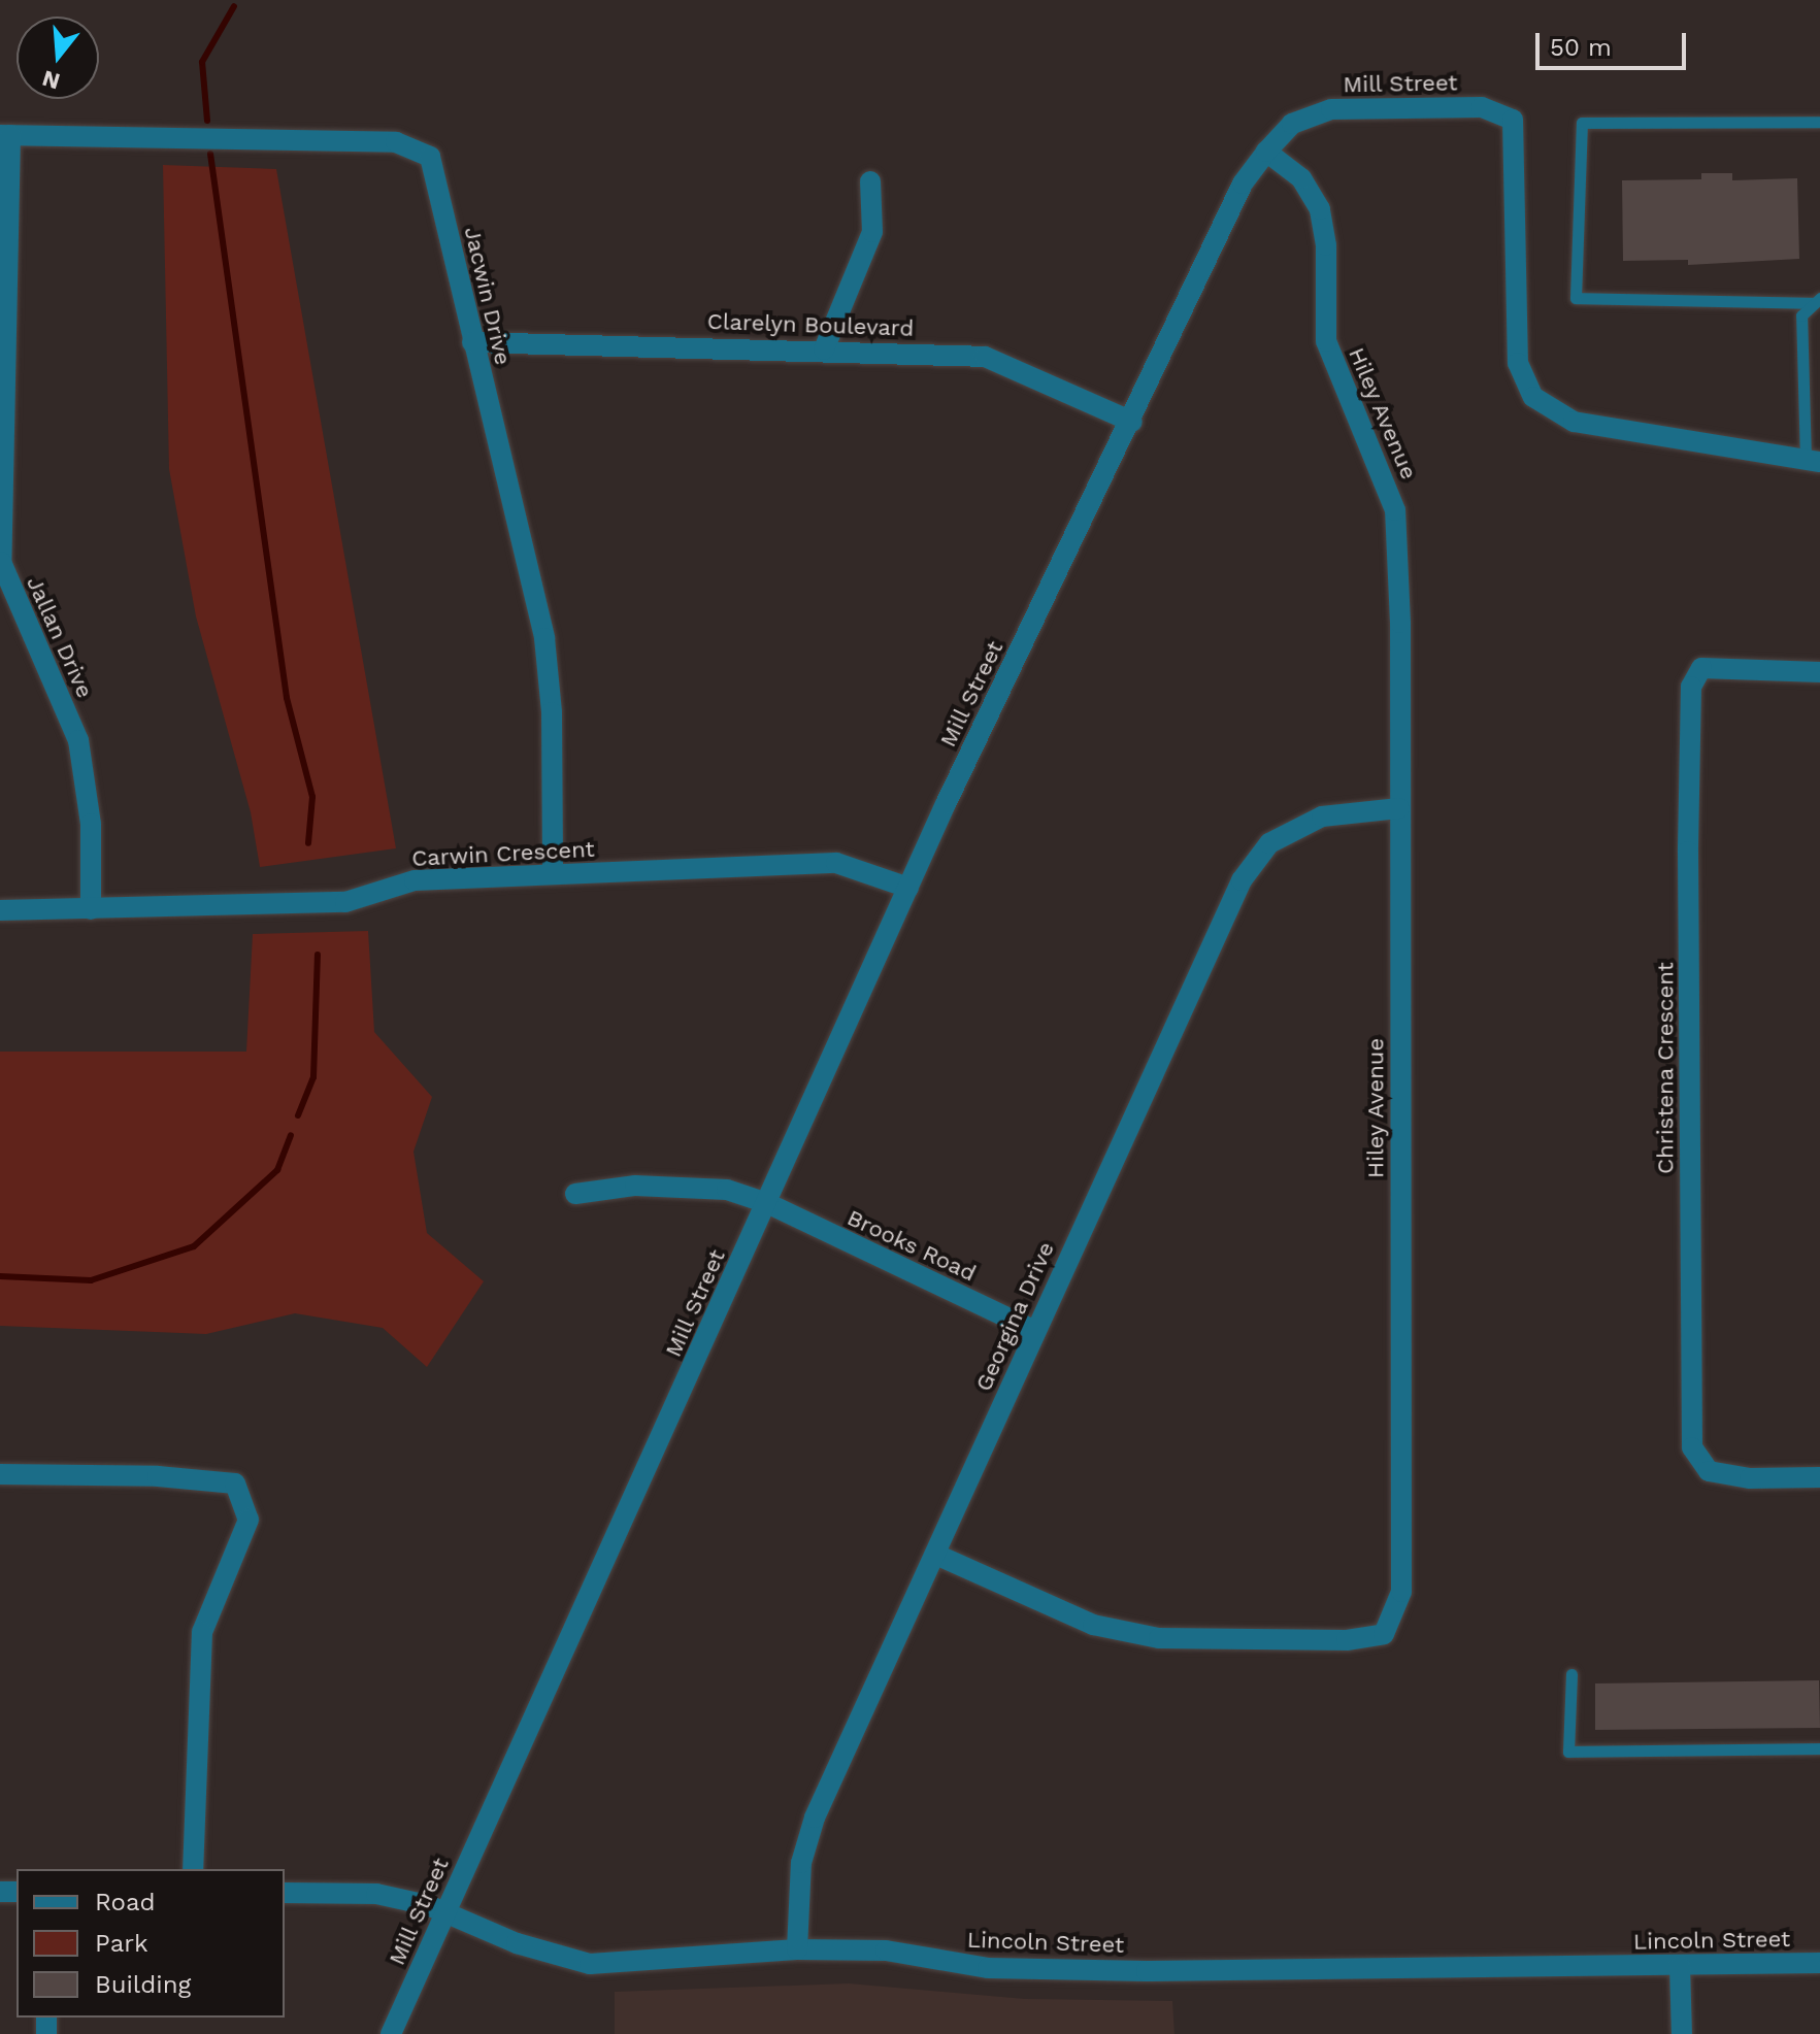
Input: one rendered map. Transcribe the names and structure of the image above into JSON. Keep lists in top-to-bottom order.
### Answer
{
  "streets": {
    "street": [
      "Mill Street",
      "Jacwin Drive",
      "Clarelyn Boulevard",
      "Hiley Avenue",
      "Jallan Drive",
      "Carwin Crescent",
      "Christena Crescent",
      "Brooks Road",
      "Georgina Drive",
      "Lincoln Street"
    ]
  },
  "crossings": [
    ["Mill Street", "Clarelyn Boulevard"],
    ["Mill Street", "Hiley Avenue"],
    ["Mill Street", "Carwin Crescent"],
    ["Mill Street", "Brooks Road"],
    ["Mill Street", "Lincoln Street"],
    ["Jacwin Drive", "Clarelyn Boulevard"],
    ["Jacwin Drive", "Jallan Drive"],
    ["Jacwin Drive", "Carwin Crescent"],
    ["Hiley Avenue", "Georgina Drive"],
    ["Jallan Drive", "Carwin Crescent"],
    ["Brooks Road", "Georgina Drive"],
    ["Georgina Drive", "Lincoln Street"]
  ],
  "legend": ["Road", "Park", "Building"],
  "scale_bar": "50 m",
  "north": "bottom"
}
